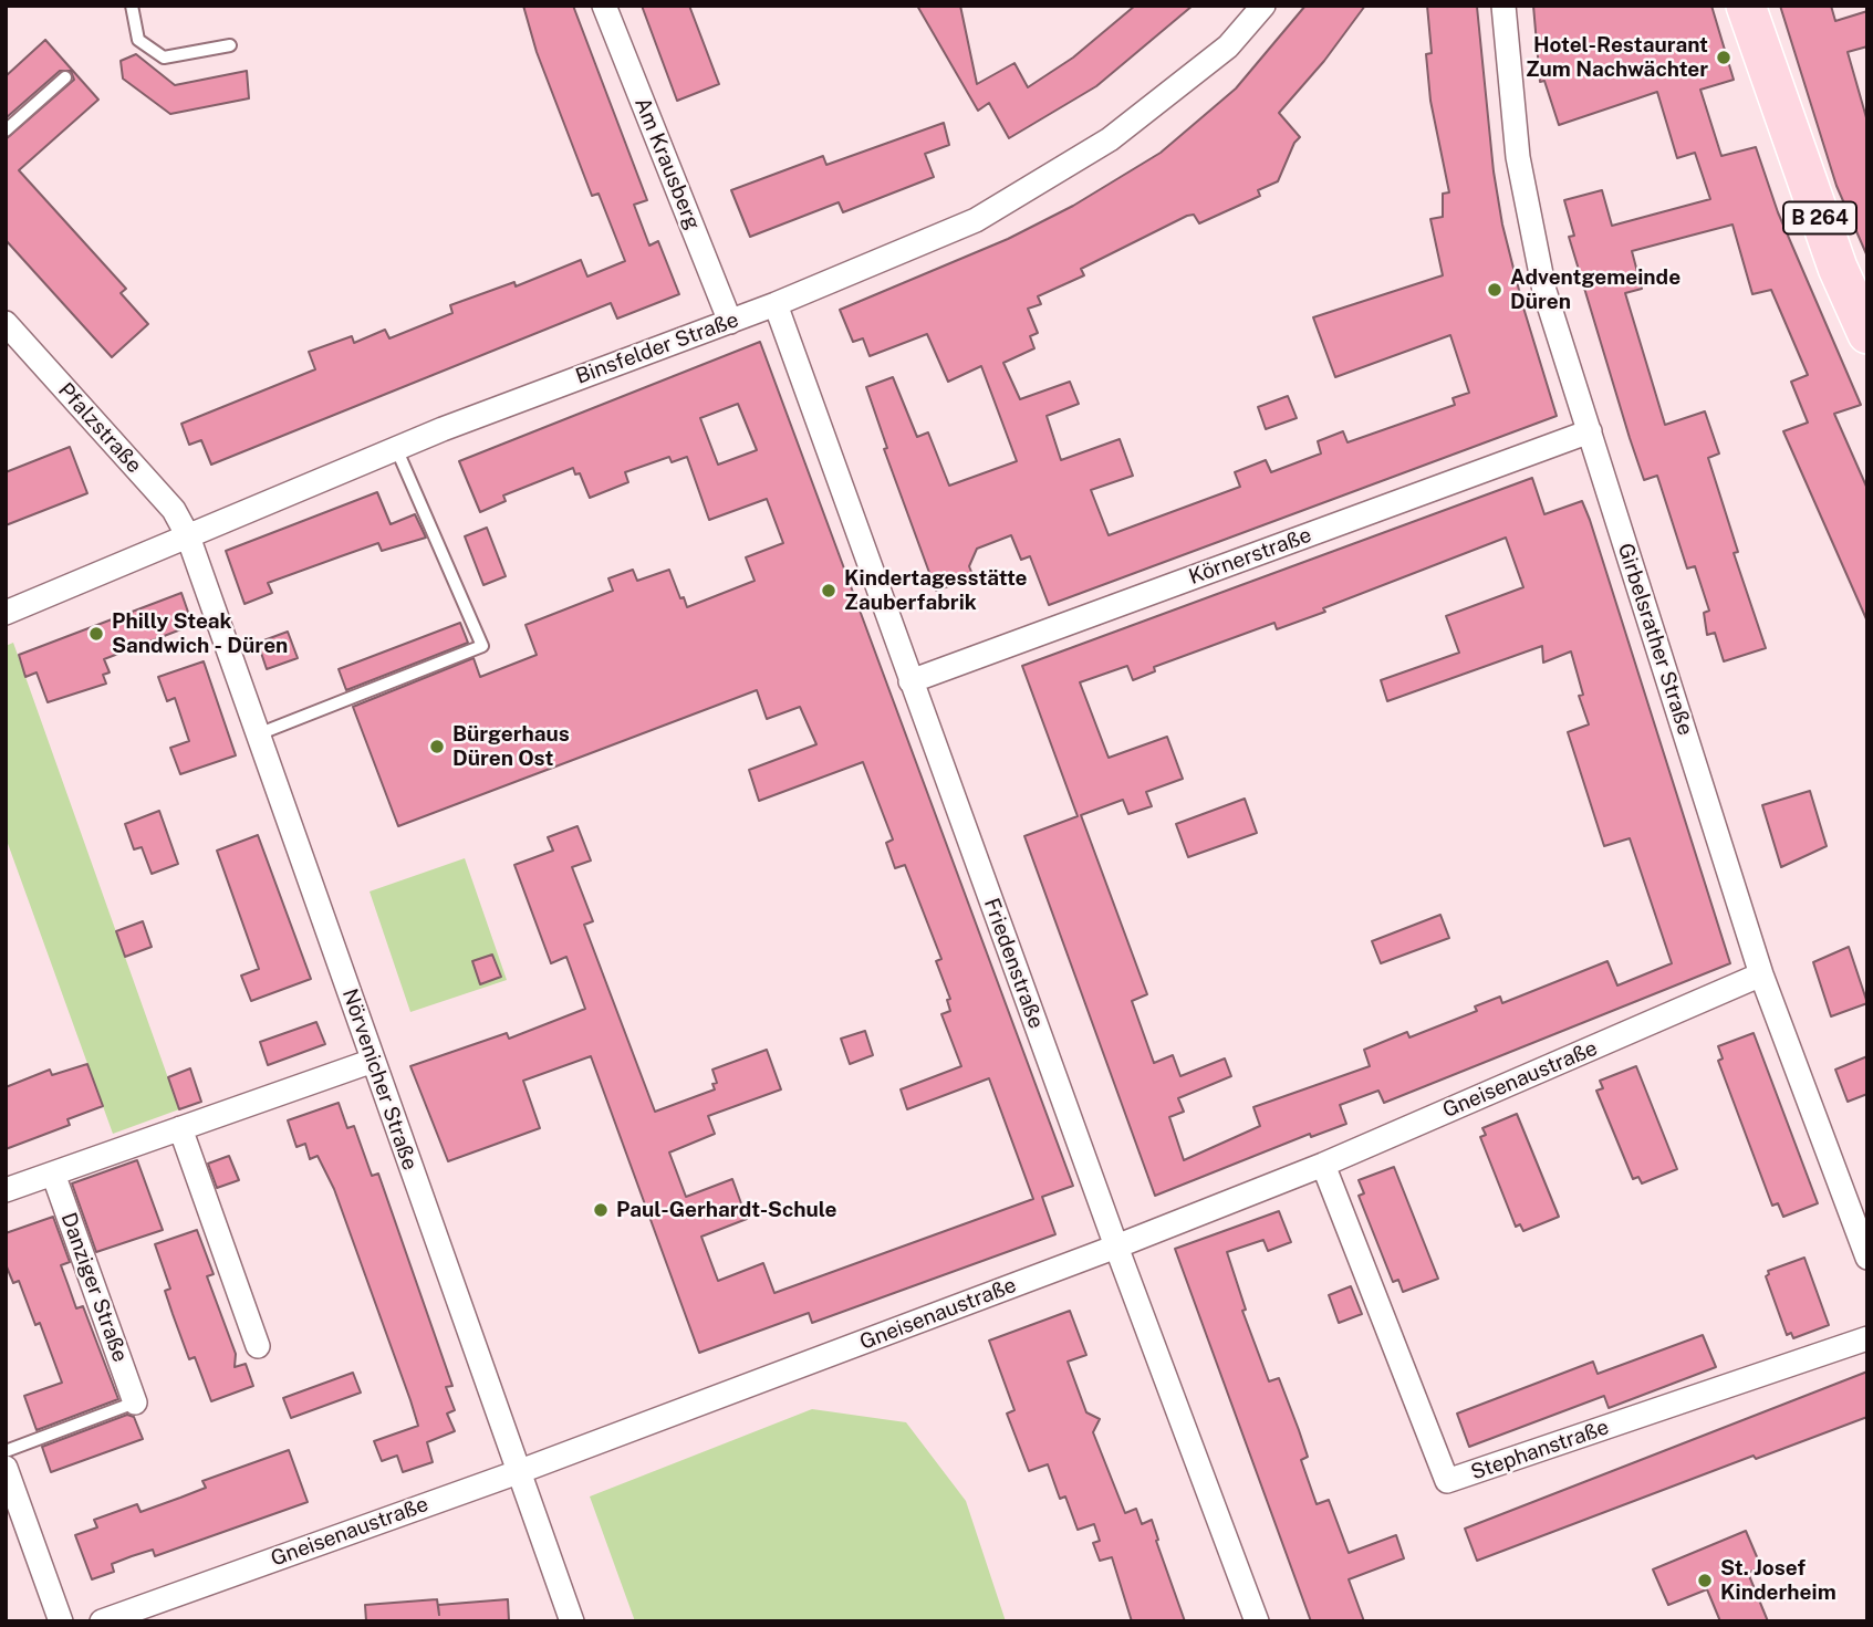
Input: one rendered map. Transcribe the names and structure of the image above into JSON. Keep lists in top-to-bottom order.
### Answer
{
  "streets": {
    "main road": ["B 264"],
    "street": [
      "Am Krausberg",
      "Binsfelder Straße",
      "Pfalzstraße",
      "Körnerstraße",
      "Girbelsrather Straße",
      "Friedenstraße",
      "Nörvenicher Straße",
      "Gneisenaustraße",
      "Danziger Straße",
      "Stephanstraße"
    ]
  },
  "crossings": [
    ["Am Krausberg", "Binsfelder Straße"],
    ["Binsfelder Straße", "Pfalzstraße"],
    ["Binsfelder Straße", "Friedenstraße"],
    ["Binsfelder Straße", "Nörvenicher Straße"],
    ["Pfalzstraße", "Nörvenicher Straße"],
    ["Körnerstraße", "Girbelsrather Straße"],
    ["Körnerstraße", "Friedenstraße"],
    ["Girbelsrather Straße", "Gneisenaustraße"],
    ["Friedenstraße", "Gneisenaustraße"],
    ["Nörvenicher Straße", "Gneisenaustraße"],
    ["Gneisenaustraße", "Stephanstraße"]
  ],
  "places": [
    "Hotel-Restaurant Zum Nachwächter",
    "Adventgemeinde Düren",
    "Kindertagesstätte Zauberfabrik",
    "Philly Steak Sandwich - Düren",
    "Bürgerhaus Düren Ost",
    "Paul-Gerhardt-Schule",
    "St. Josef Kinderheim"
  ]
}
